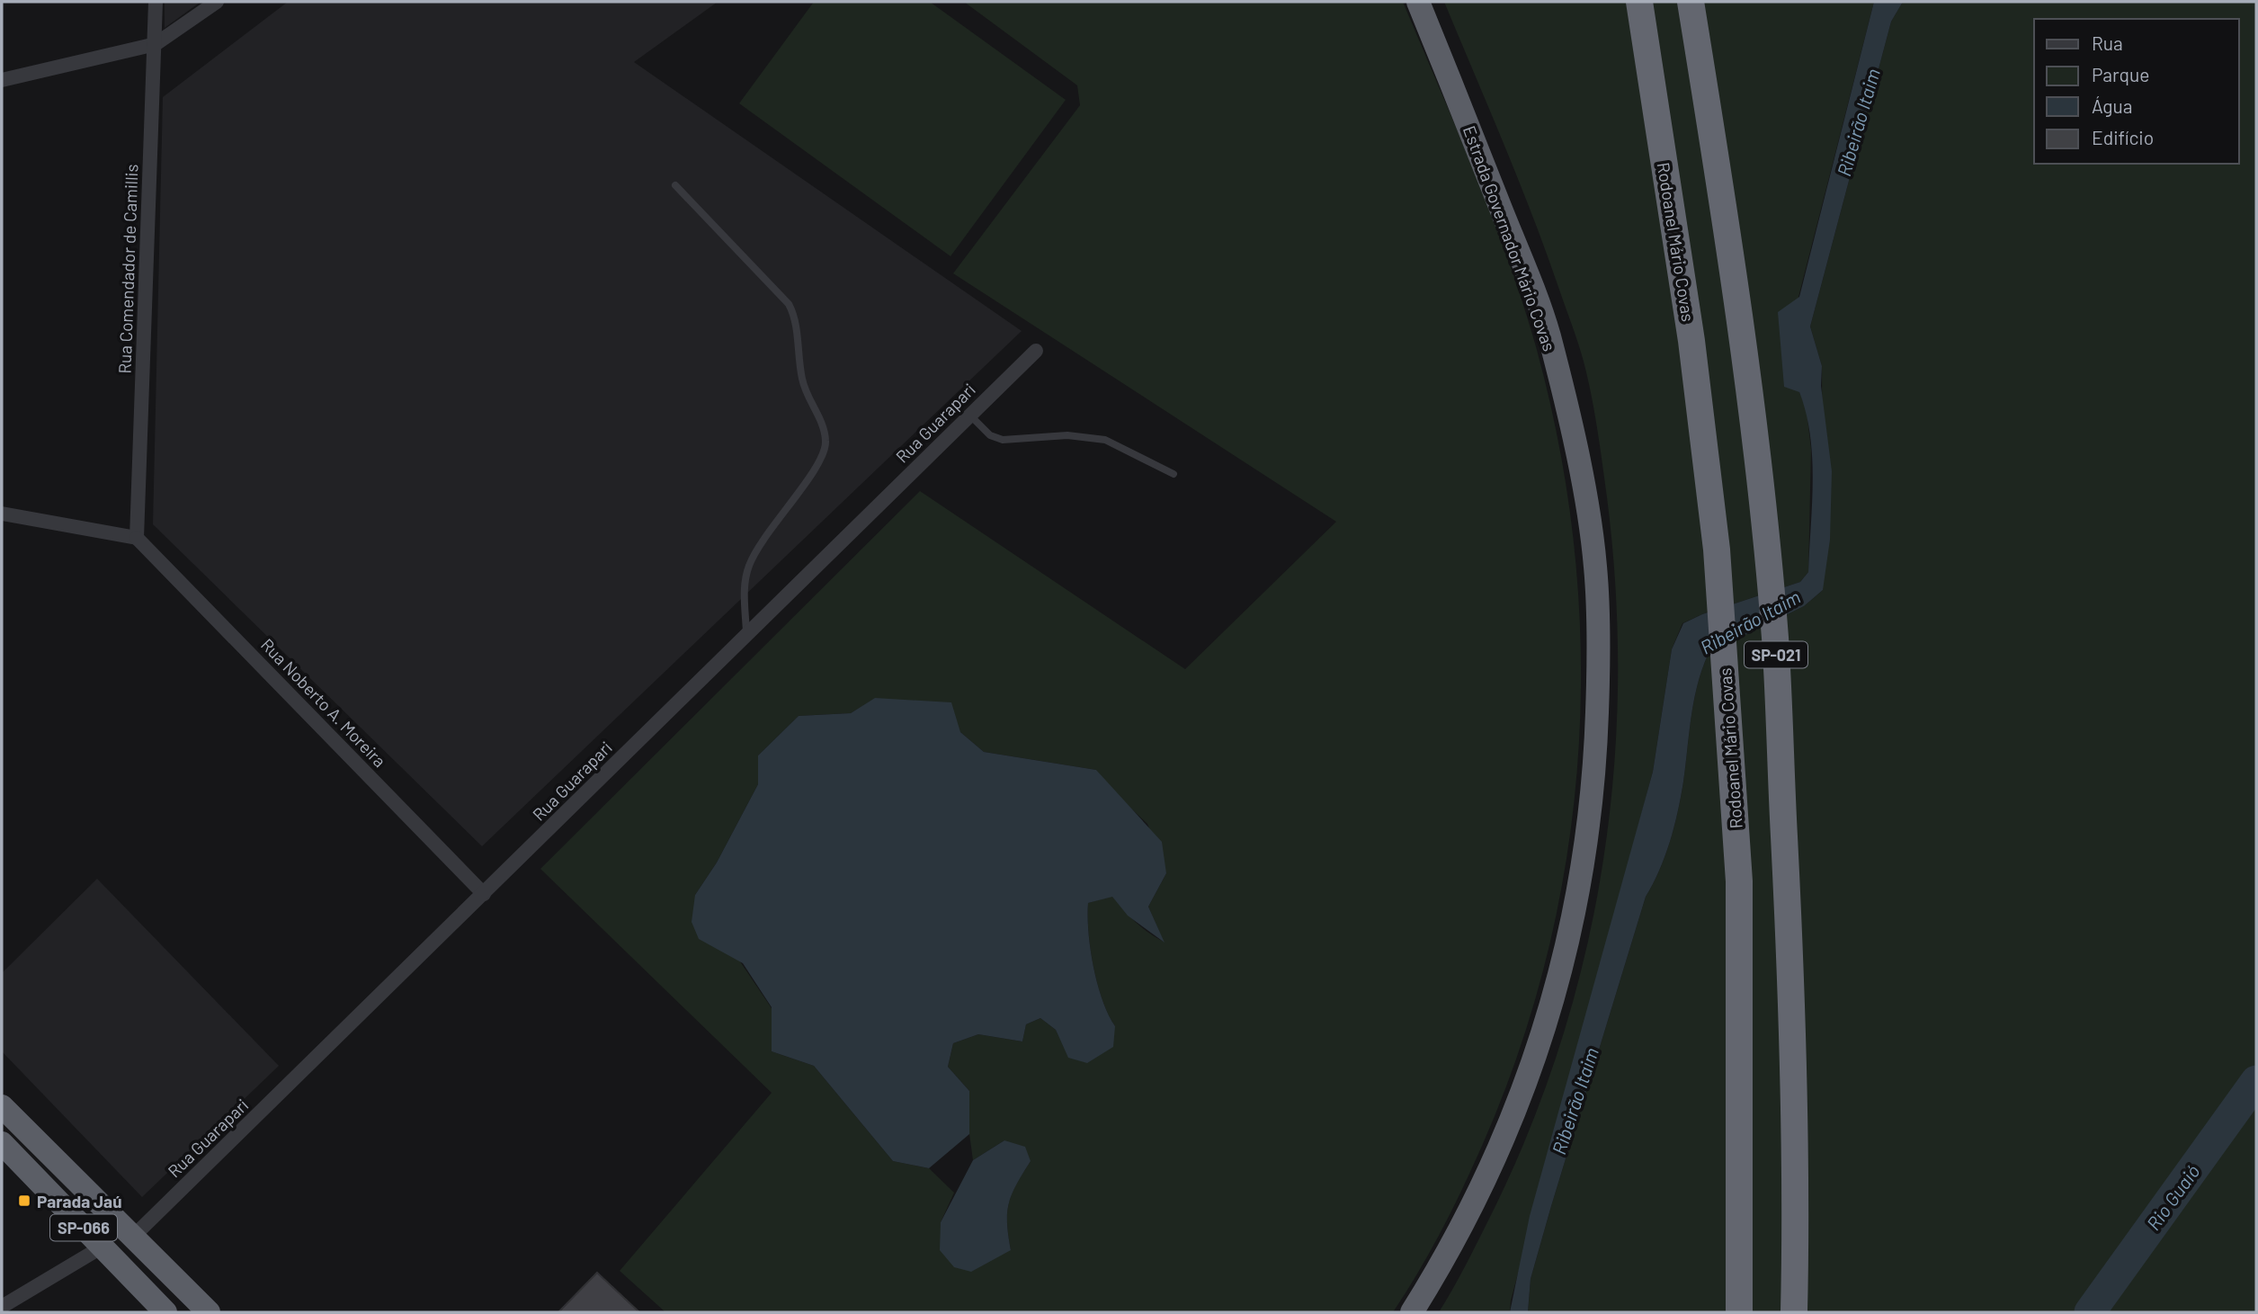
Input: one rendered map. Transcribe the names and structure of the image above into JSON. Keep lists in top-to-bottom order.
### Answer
{
  "streets": {
    "highway": [
      "Estrada Governador Mário Covas",
      "Rodoanel Mário Covas",
      "SP-021",
      "SP-066"
    ],
    "street": ["Rua Comendador de Camillis", "Rua Guarapari", "Rua Noberto A. Moreira"]
  },
  "crossings": [
    ["Rua Comendador de Camillis", "Rua Noberto A. Moreira"],
    ["Rua Guarapari", "Rua Noberto A. Moreira"],
    ["Rua Guarapari", "SP-066"]
  ],
  "water": ["Ribeirão Itaim", "Rio Guaió"],
  "places": {
    "transit": ["Parada Jaú"]
  },
  "legend": [
    "Rua",
    "Parque",
    "Água",
    "Edifício"
  ]
}
